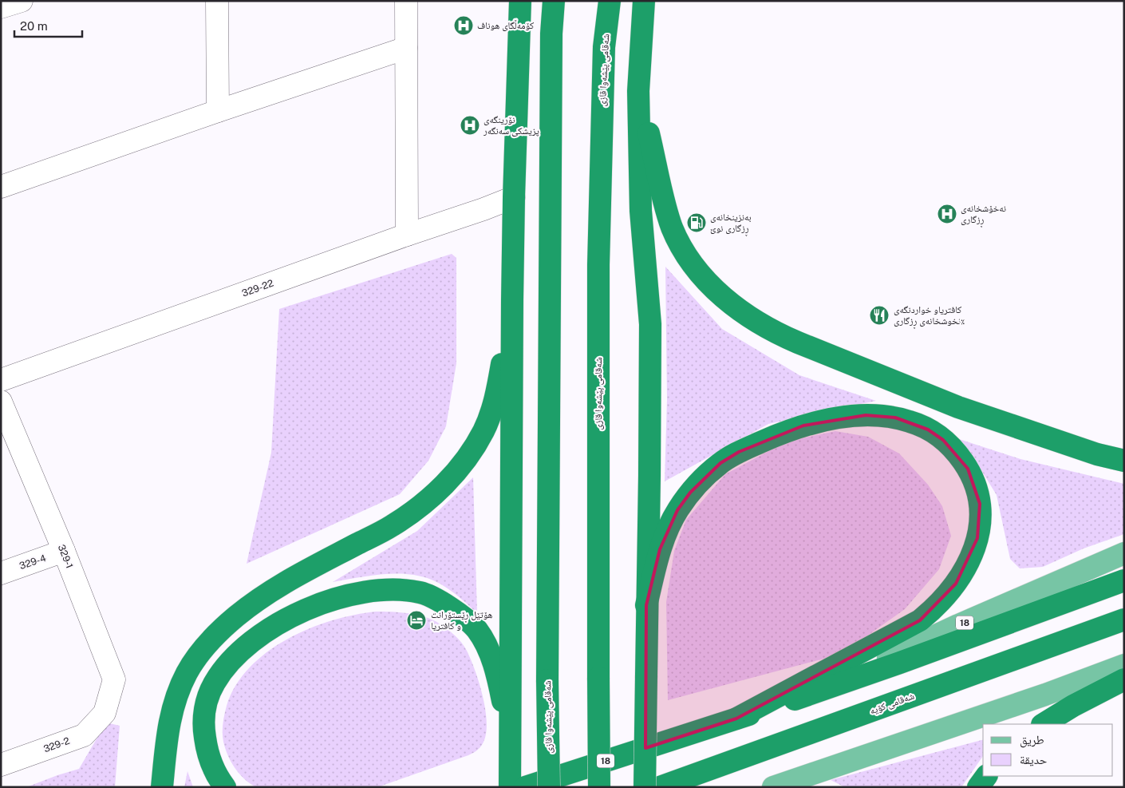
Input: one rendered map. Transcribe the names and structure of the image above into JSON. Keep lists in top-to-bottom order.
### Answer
{
  "streets": {
    "highway": ["شەقامی پێشەوا قازی", "18", "شەقامی کۆیە"],
    "street": [
      "329-22",
      "329-1",
      "329-4",
      "329-2"
    ]
  },
  "crossings": [
    ["329-1", "329-4"],
    ["329-1", "329-2"]
  ],
  "places": {
    "hospital": ["کۆمەڵگای هوناف", "نۆرینگەی پزیشکی سەنگەر", "نەخۆشخانەی ڕزگاری"],
    "fuel station": ["بەنزینخانەی ڕزگاری نوێ"],
    "restaurant": ["كافتریاو خواردنگەی نخوشخانەی ڕزگاری٪"],
    "hotel": ["هۆتێل ڕێستۆرانت و کافتریا"]
  },
  "legend": ["طريق", "حديقة"],
  "scale_bar": "20 m"
}
